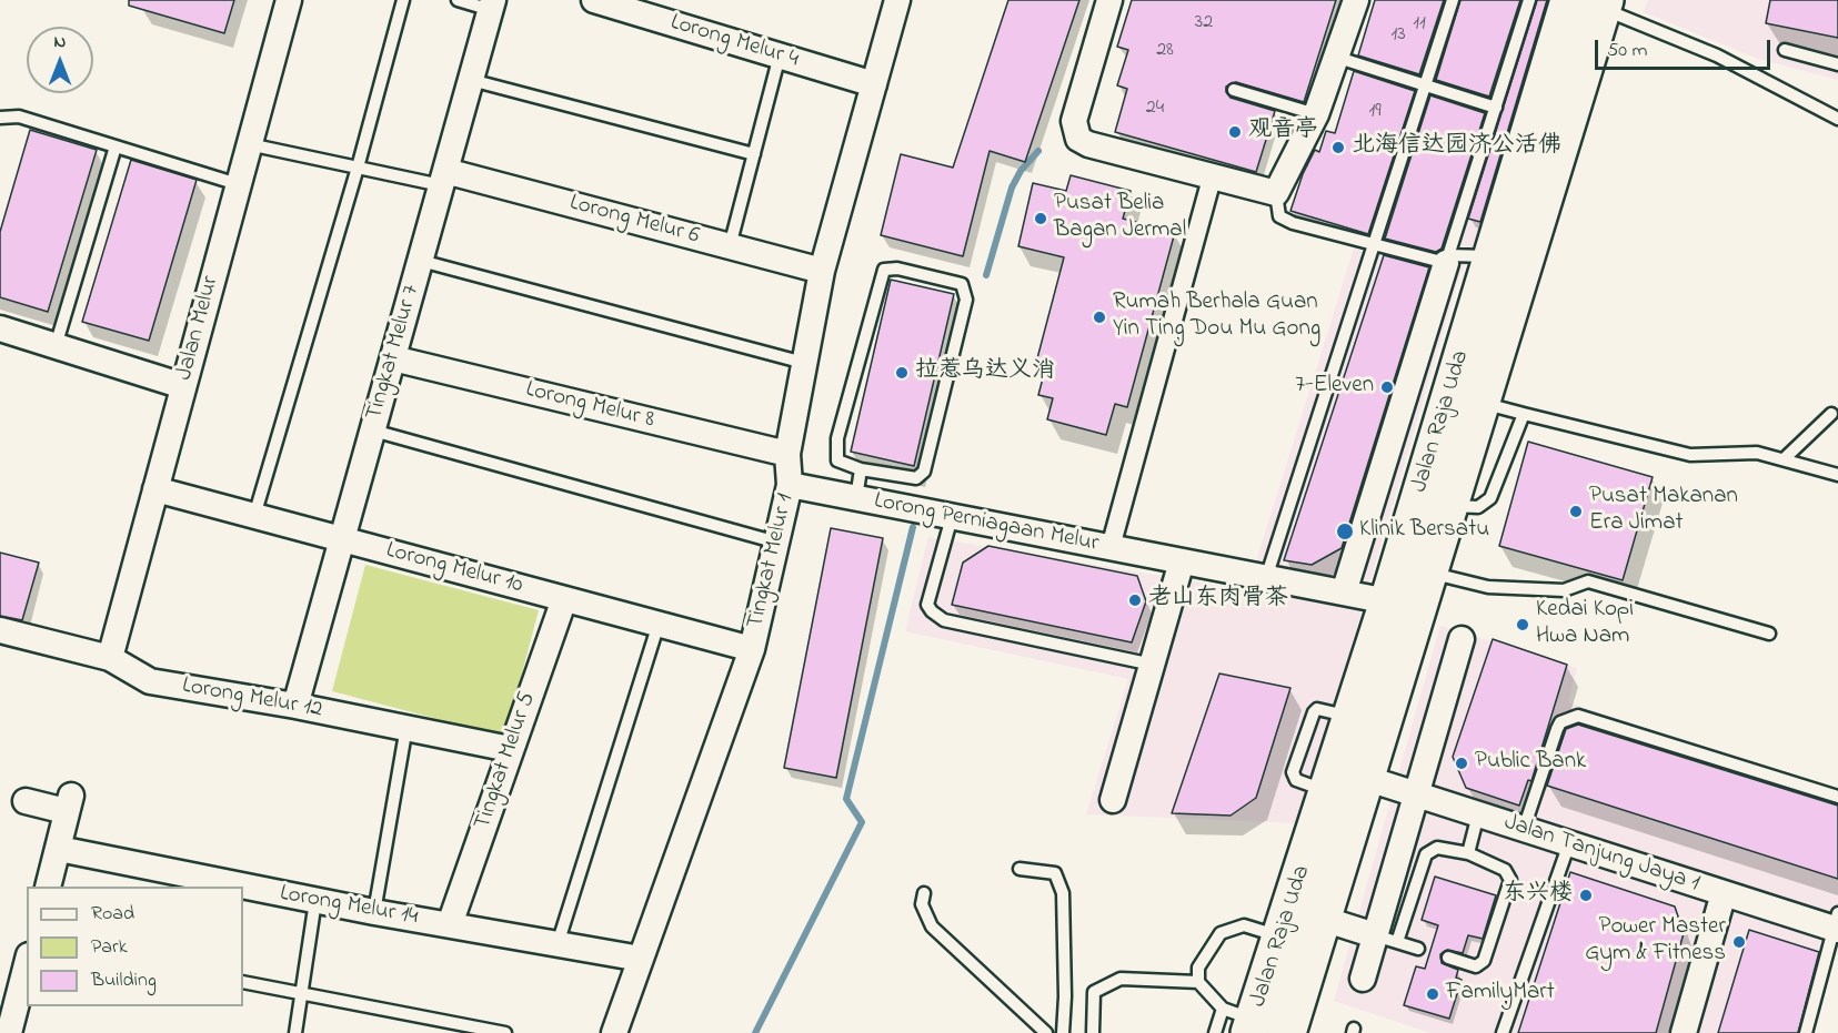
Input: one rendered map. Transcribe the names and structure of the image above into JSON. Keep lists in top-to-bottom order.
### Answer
{
  "streets": {
    "main road": ["Jalan Raja Uda"],
    "street": [
      "Lorong Melur 4",
      "Lorong Melur 6",
      "Jalan Melur",
      "Tingkat Melur 7",
      "Lorong Melur 8",
      "Lorong Perniagaan Melur",
      "Tingkat Melur 1",
      "Lorong Melur 10",
      "Lorong Melur 12",
      "Tingkat Melur 5",
      "Jalan Tanjung Jaya 1",
      "Lorong Melur 14"
    ]
  },
  "crossings": [
    ["Lorong Melur 4", "Tingkat Melur 1"],
    ["Lorong Melur 6", "Tingkat Melur 7"],
    ["Lorong Melur 6", "Tingkat Melur 1"],
    ["Jalan Melur", "Lorong Melur 10"],
    ["Jalan Melur", "Lorong Melur 12"],
    ["Tingkat Melur 7", "Lorong Melur 8"],
    ["Tingkat Melur 7", "Lorong Melur 10"],
    ["Tingkat Melur 7", "Lorong Melur 12"],
    ["Lorong Melur 8", "Tingkat Melur 1"],
    ["Jalan Raja Uda", "Lorong Perniagaan Melur"],
    ["Jalan Raja Uda", "Jalan Tanjung Jaya 1"],
    ["Lorong Perniagaan Melur", "Tingkat Melur 1"],
    ["Tingkat Melur 1", "Lorong Melur 10"],
    ["Tingkat Melur 1", "Lorong Melur 14"],
    ["Lorong Melur 10", "Tingkat Melur 5"],
    ["Lorong Melur 12", "Tingkat Melur 5"],
    ["Tingkat Melur 5", "Lorong Melur 14"]
  ],
  "places": [
    "观音亭",
    "北海信达园济公活佛",
    "Pusat Belia Bagan Jermal",
    "Rumah Berhala Guan Yin Ting Dou Mu Gong",
    "拉惹乌达义消",
    "7-Eleven",
    "Pusat Makanan Era Jimat",
    "Klinik Bersatu",
    "老山东肉骨茶",
    "Kedai Kopi Hwa Nam",
    "Public Bank",
    "东兴楼",
    "Power Master Gym & Fitness",
    "FamilyMart"
  ],
  "house_numbers": [
    "32",
    "11",
    "13",
    "28",
    "24",
    "19"
  ],
  "legend": ["Road", "Park", "Building"],
  "scale_bar": "50 m",
  "north": "top"
}
